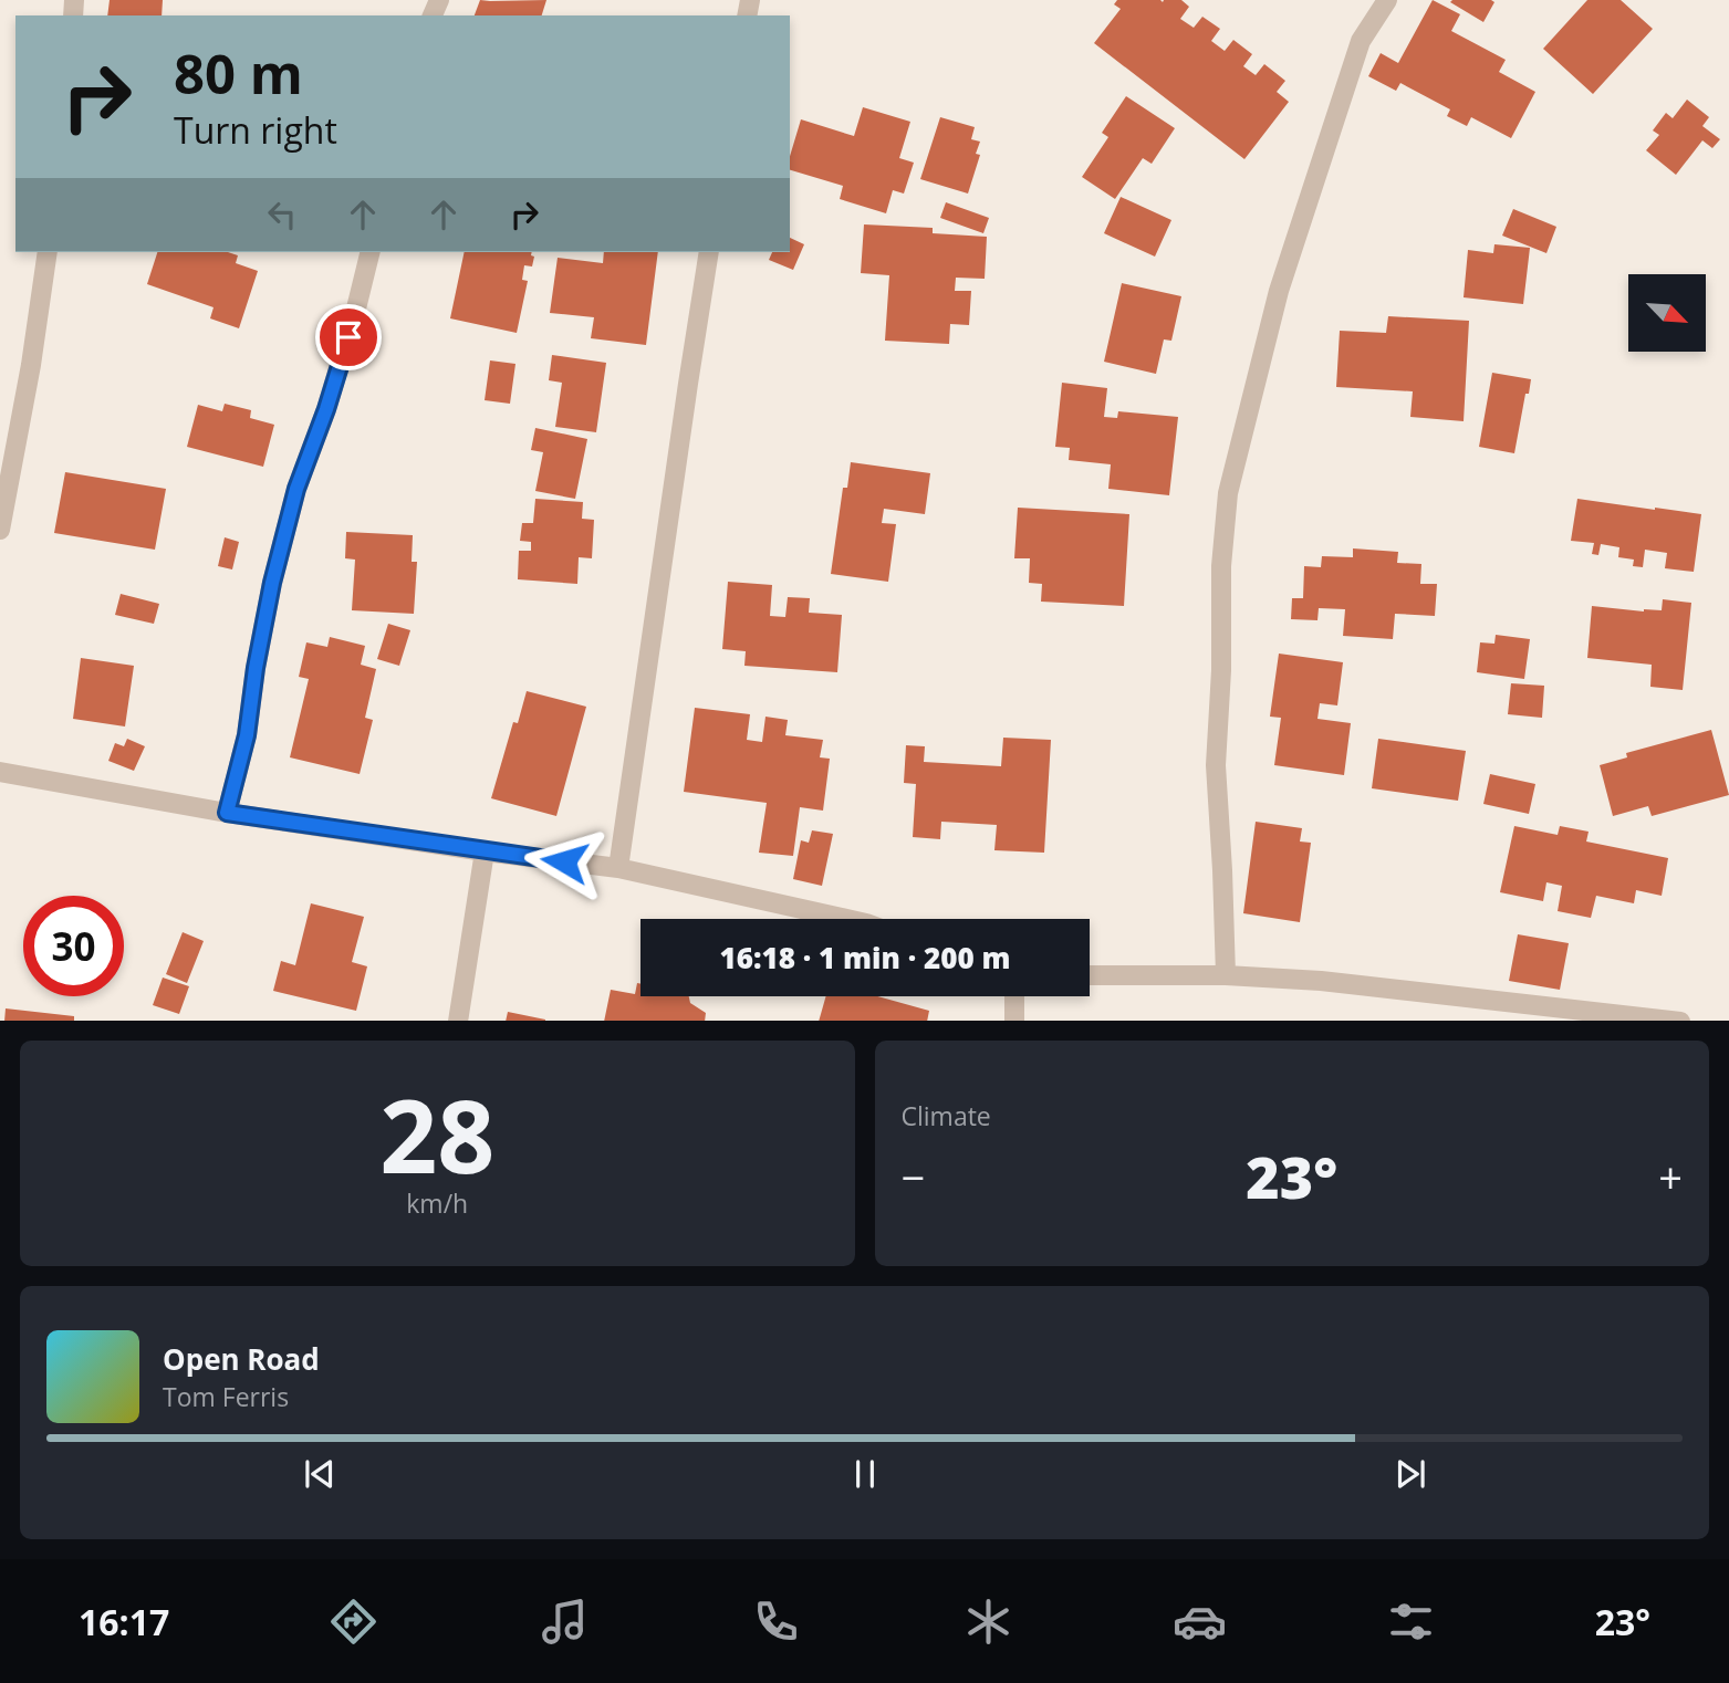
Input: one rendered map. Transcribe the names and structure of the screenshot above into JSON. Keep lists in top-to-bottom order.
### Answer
{
  "north": "bottom right",
  "page": {
    "turn": ["80 m", "Turn right"],
    "limit": "30",
    "trip": "16:18 · 1 min · 200 m",
    "tile": [
      ["28", "km/h"],
      "Climate"
    ],
    "heat": ["−", "23°", "+"],
    "song": ["Open Road", "Tom Ferris"],
    "tabs": ["16:17", "23°"]
  }
}
